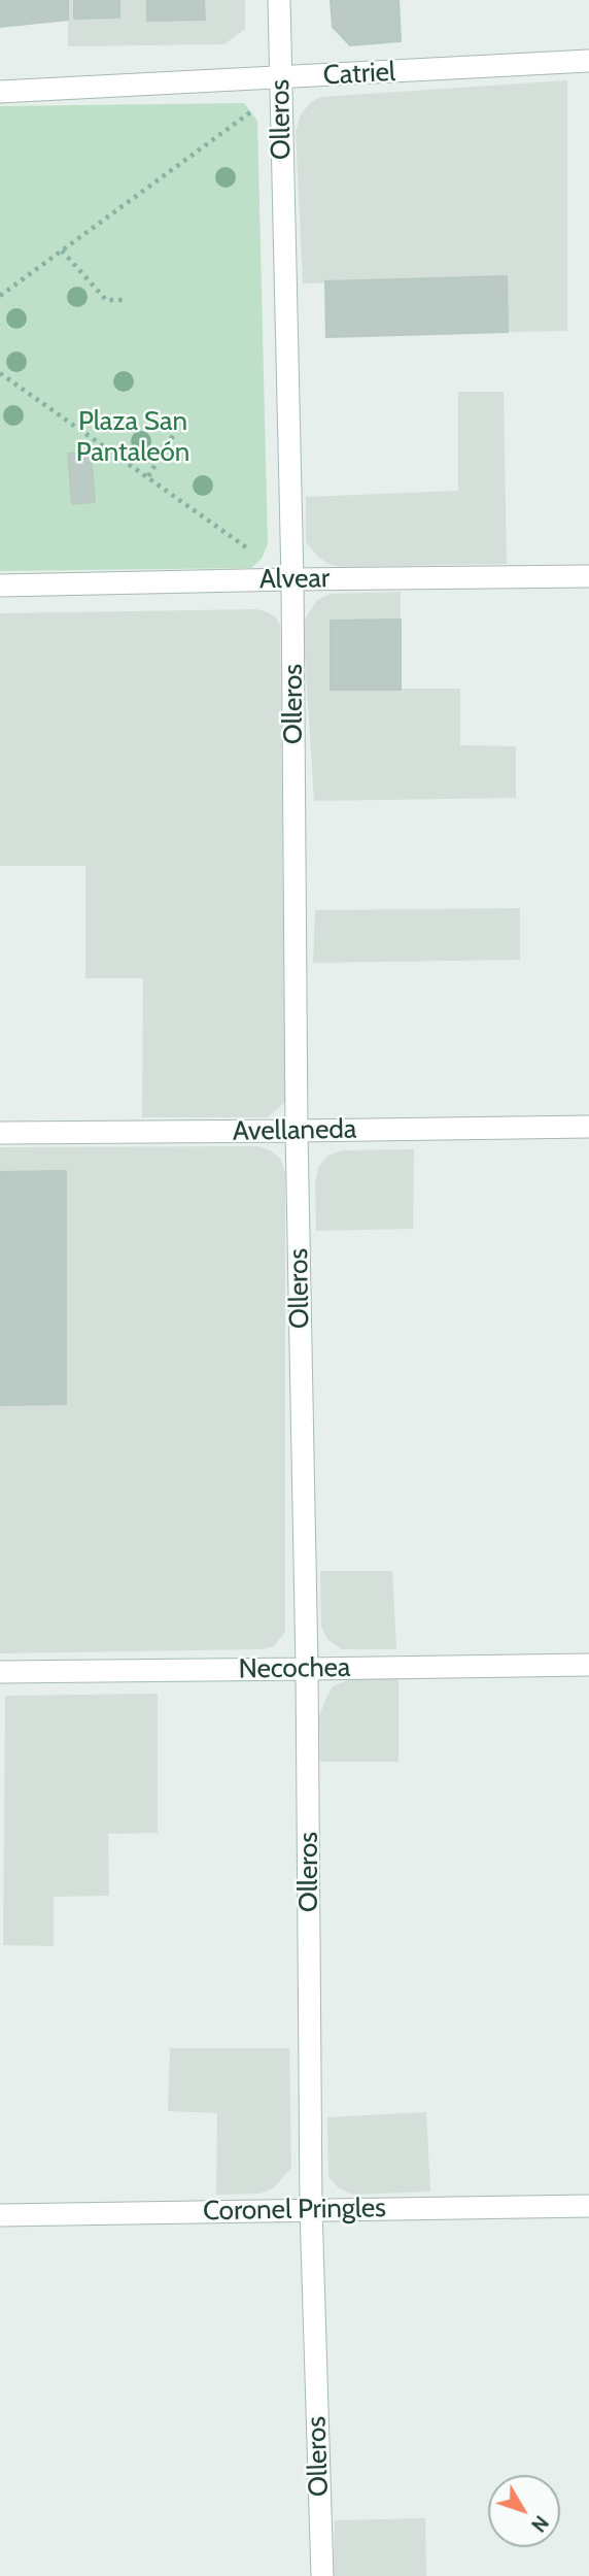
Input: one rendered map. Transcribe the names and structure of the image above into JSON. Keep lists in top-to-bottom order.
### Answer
{
  "streets": {
    "street": [
      "Catriel",
      "Olleros",
      "Alvear",
      "Avellaneda",
      "Necochea",
      "Coronel Pringles"
    ]
  },
  "crossings": [
    ["Catriel", "Olleros"],
    ["Olleros", "Alvear"],
    ["Olleros", "Avellaneda"],
    ["Olleros", "Necochea"],
    ["Olleros", "Coronel Pringles"]
  ],
  "parks": ["Plaza San Pantaleón"],
  "north": "bottom right"
}
